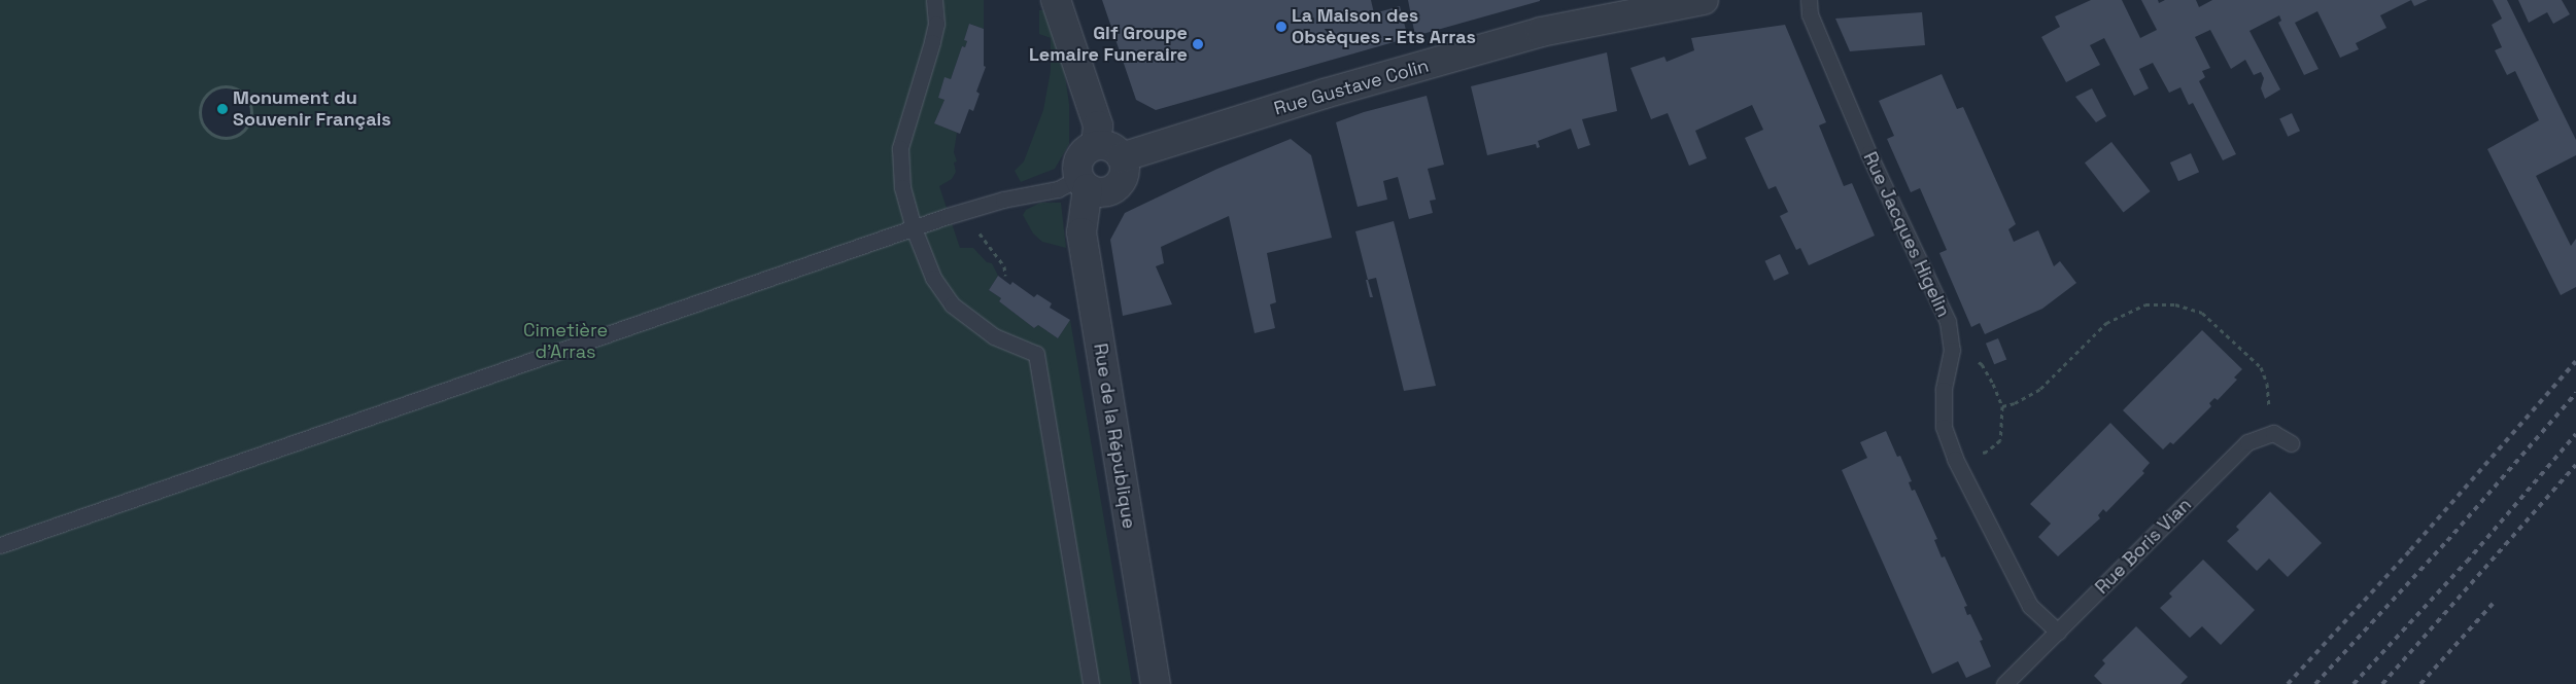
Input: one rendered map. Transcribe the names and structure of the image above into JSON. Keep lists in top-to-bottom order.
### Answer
{
  "streets": {
    "street": ["Rue Gustave Colin", "Rue de la République"],
    "lane": ["Rue Jacques Higelin", "Rue Boris Vian"]
  },
  "crossings": [
    ["Rue Gustave Colin", "Rue de la République"],
    ["Rue Jacques Higelin", "Rue Boris Vian"]
  ],
  "parks": ["Cimetière d'Arras"],
  "places": ["La Maison des Obsèques - Ets Arras", "Glf Groupe Lemaire Funeraire", "Monument du Souvenir Français"]
}
